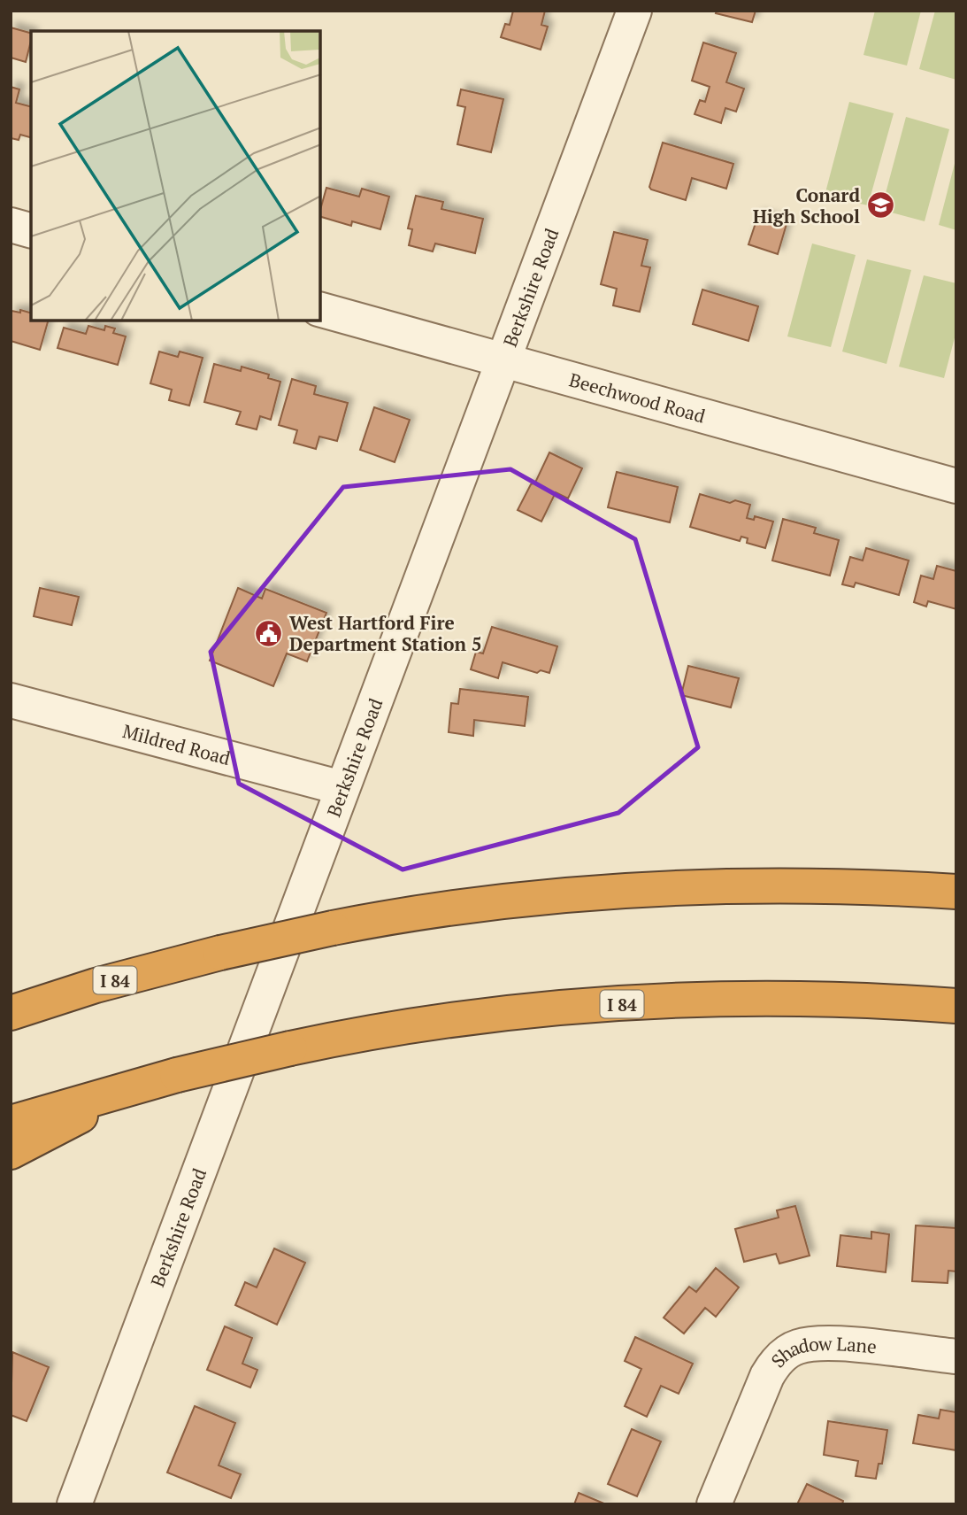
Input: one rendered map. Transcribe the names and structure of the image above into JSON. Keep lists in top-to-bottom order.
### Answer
{
  "streets": {
    "highway": ["I 84"],
    "street": [
      "Berkshire Road",
      "Beechwood Road",
      "Mildred Road",
      "Shadow Lane"
    ]
  },
  "crossings": [
    ["Berkshire Road", "Beechwood Road"],
    ["Berkshire Road", "Mildred Road"]
  ],
  "places": {
    "school or university": ["Conard High School"],
    "public building": ["West Hartford Fire Department Station 5"]
  }
}
